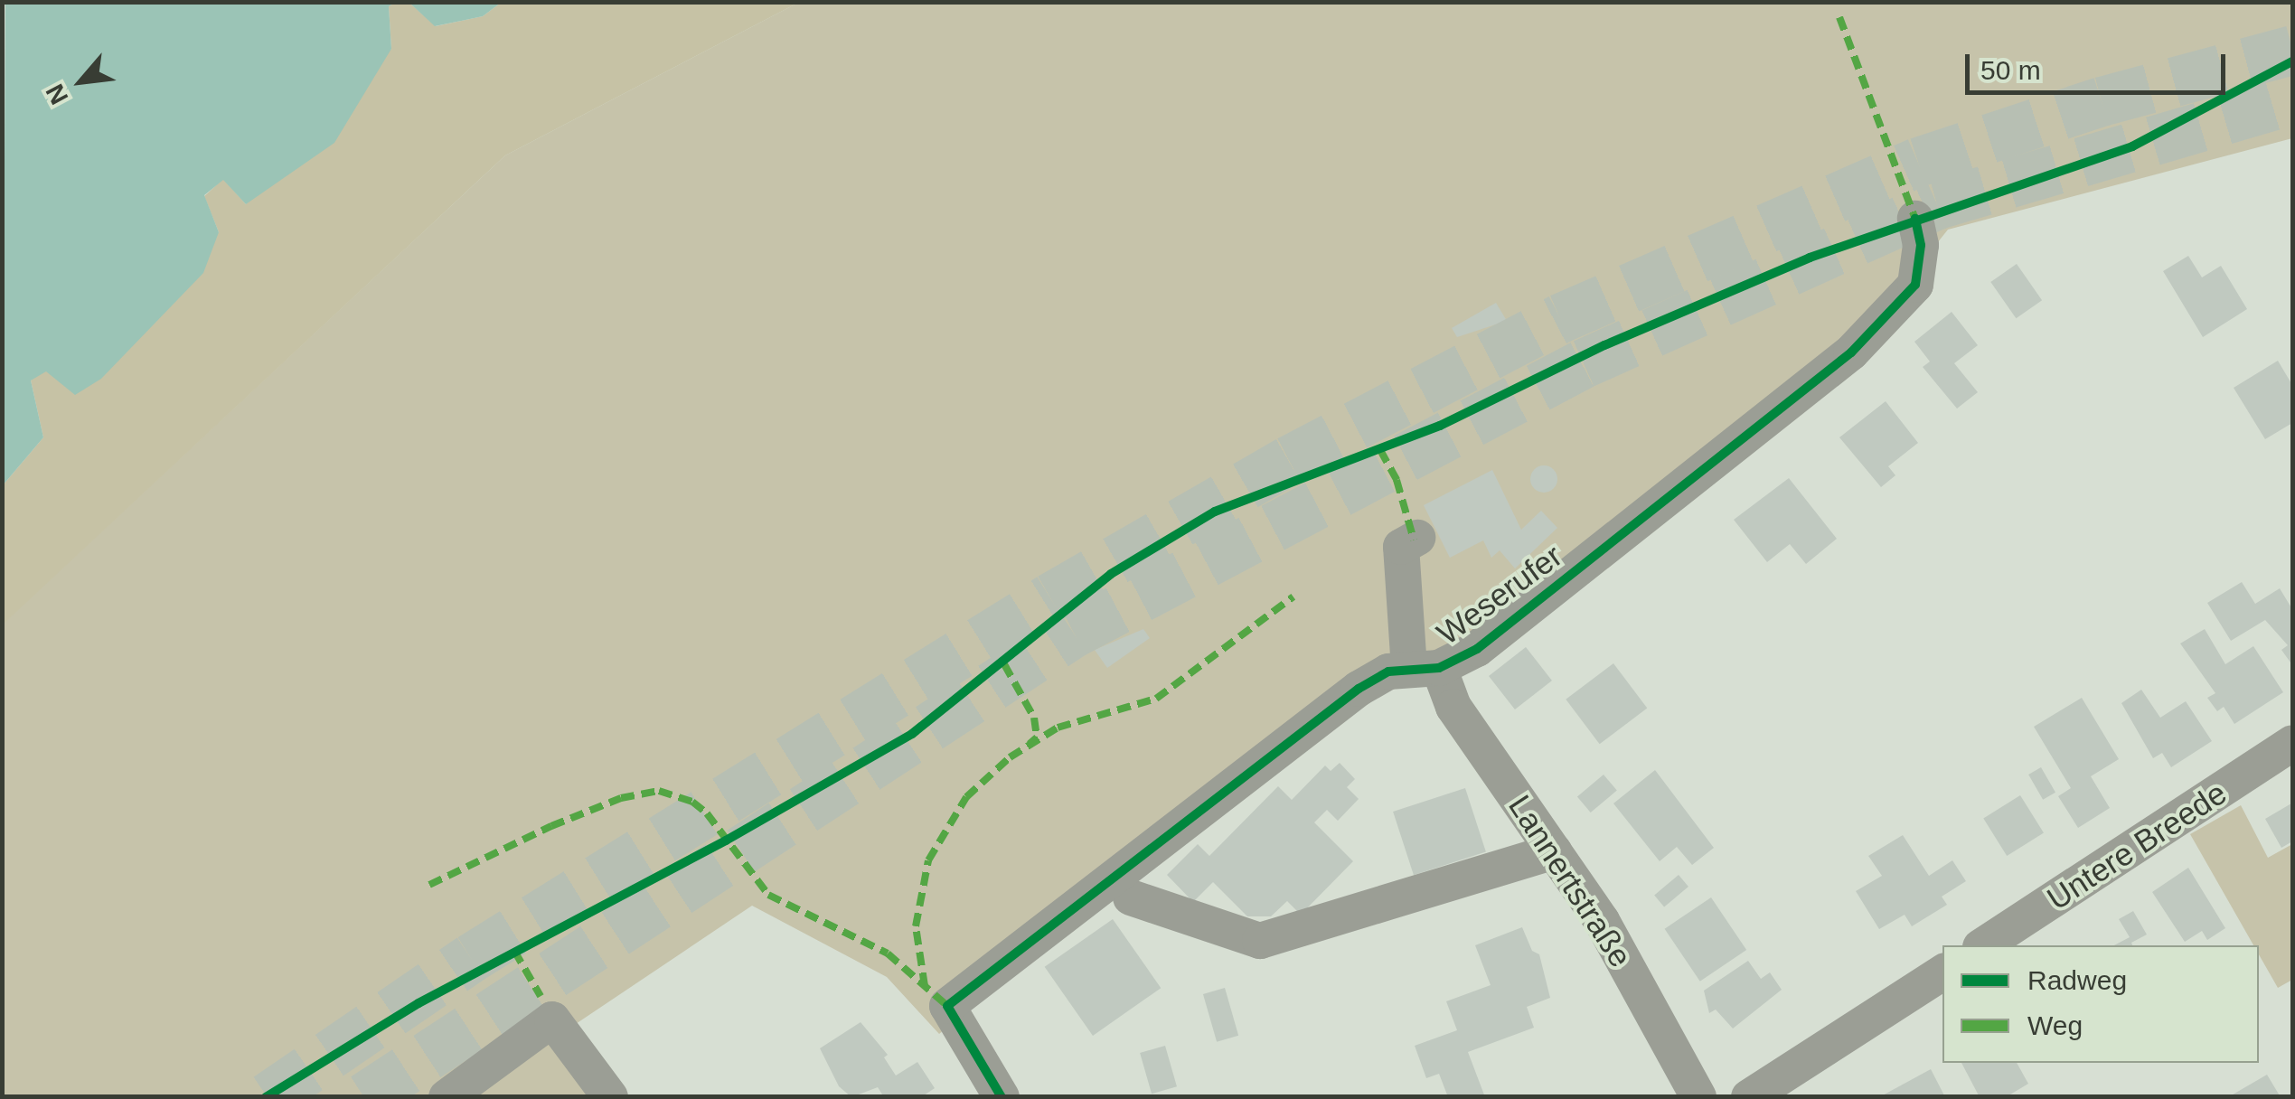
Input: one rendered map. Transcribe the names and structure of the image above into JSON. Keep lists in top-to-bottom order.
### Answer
{
  "streets": {
    "street": ["Weserufer", "Untere Breede", "Lannertstraße"]
  },
  "crossings": [
    ["Weserufer", "Lannertstraße"]
  ],
  "legend": ["Radweg", "Weg"],
  "scale_bar": "50 m",
  "north": "bottom left"
}
